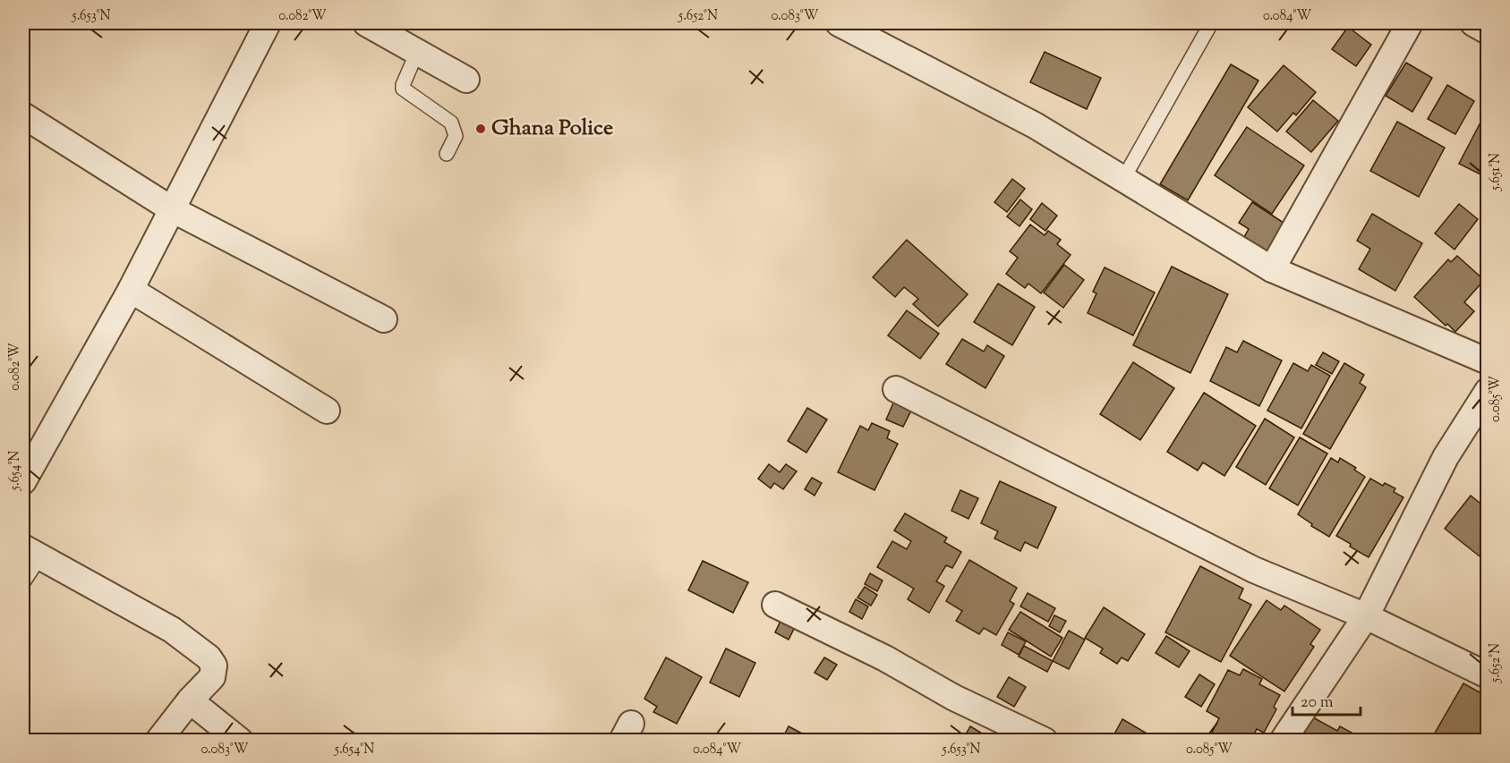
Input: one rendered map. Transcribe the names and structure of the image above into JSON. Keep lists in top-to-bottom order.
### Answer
{
  "places": ["Ghana Police"],
  "scale_bar": "20 m",
  "coordinates": [
    "5.653°N",
    "0.082°W",
    "5.652°N",
    "0.083°W",
    "0.084°W",
    "5.651°N",
    "0.085°W",
    "5.654°N"
  ]
}
